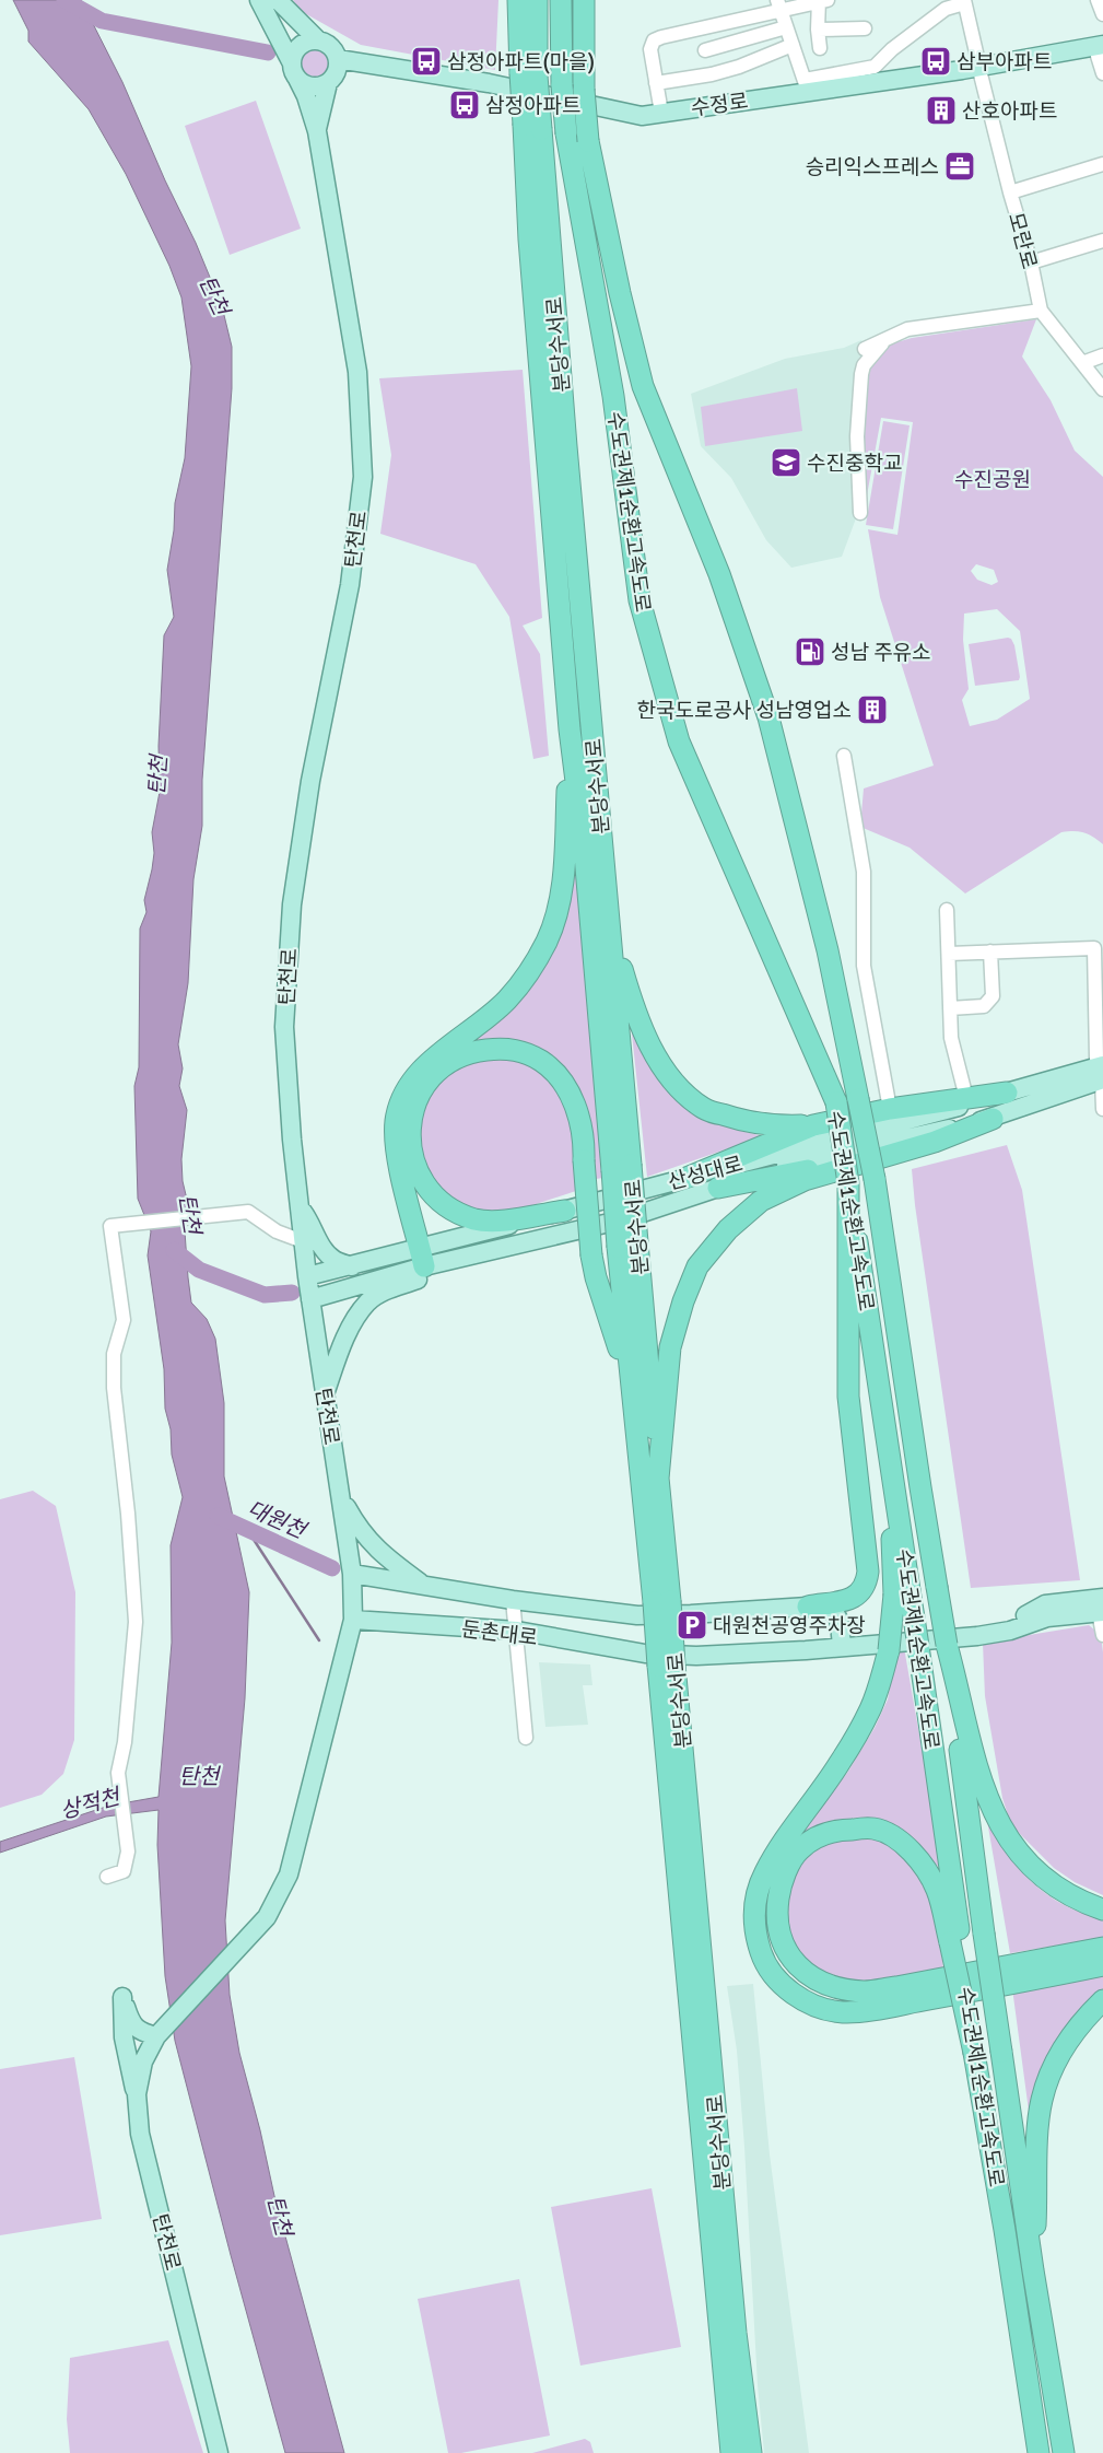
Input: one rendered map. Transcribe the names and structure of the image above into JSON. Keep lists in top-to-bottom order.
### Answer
{
  "streets": {
    "highway": ["분당수서로", "수도권제1순환고속도로"],
    "main road": [
      "수정로",
      "탄천로",
      "산성대로",
      "둔촌대로"
    ],
    "street": ["모란로"]
  },
  "crossings": [
    ["수정로", "모란로"],
    ["수정로", "탄천로"],
    ["분당수서로", "둔촌대로"],
    ["탄천로", "산성대로"],
    ["탄천로", "둔촌대로"]
  ],
  "water": ["탄천", "대원천", "상적천"],
  "parks": ["수진공원"],
  "places": {
    "bus stop": ["삼정아파트(마을)", "삼부아파트", "삼정아파트"],
    "building": ["산호아파트", "한국도로공사 성남영업소"],
    "office": ["승리익스프레스"],
    "school or university": ["수진중학교"],
    "fuel station": ["성남 주유소"],
    "parking": ["대원천공영주차장"]
  }
}
